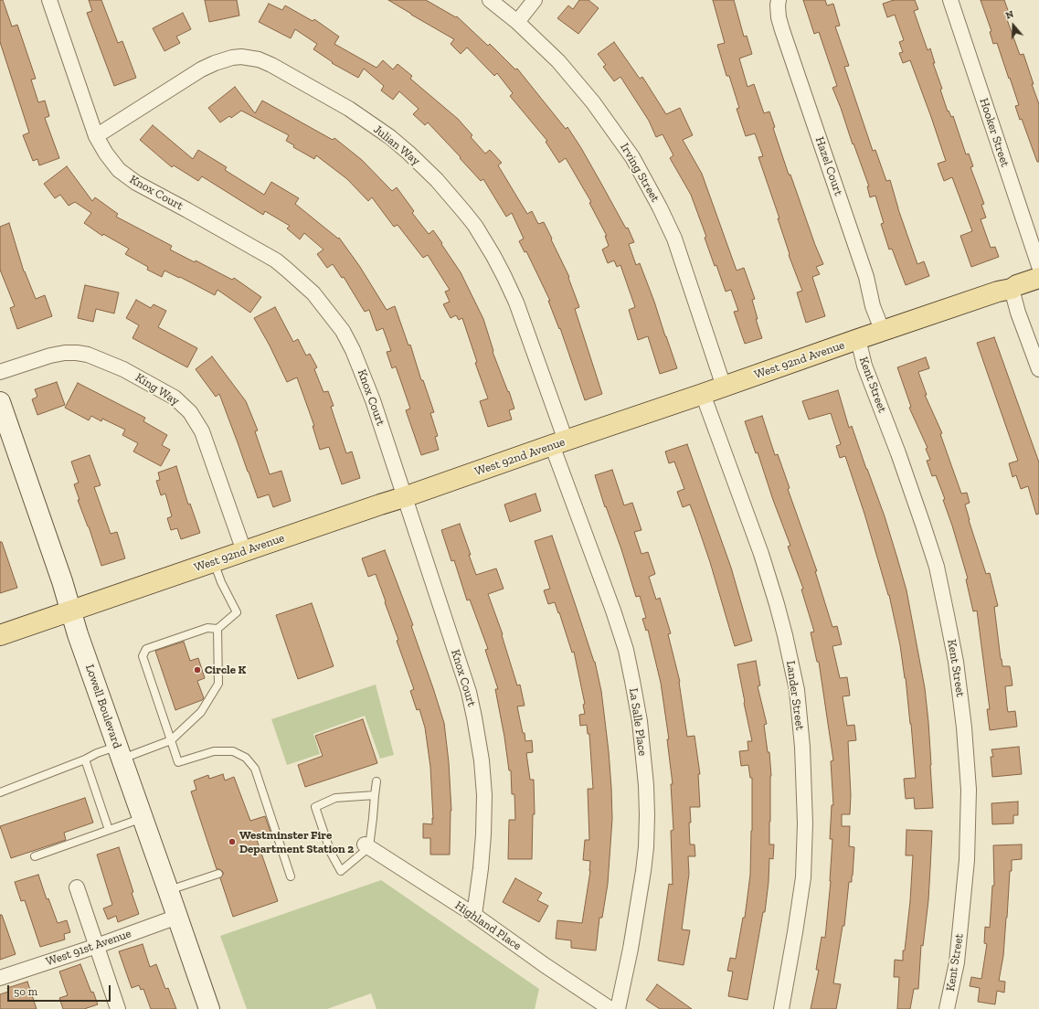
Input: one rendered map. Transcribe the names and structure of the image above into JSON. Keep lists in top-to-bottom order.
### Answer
{
  "streets": {
    "main road": ["West 92nd Avenue"],
    "street": [
      "Hooker Street",
      "Julian Way",
      "Hazel Court",
      "Irving Street",
      "Knox Court",
      "Kent Street",
      "King Way",
      "Lander Street",
      "Lowell Boulevard",
      "La Salle Place",
      "Highland Place",
      "West 91st Avenue"
    ]
  },
  "crossings": [
    ["Julian Way", "Knox Court"],
    ["Julian Way", "West 92nd Avenue"],
    ["Julian Way", "La Salle Place"],
    ["Hazel Court", "West 92nd Avenue"],
    ["Irving Street", "West 92nd Avenue"],
    ["Knox Court", "West 92nd Avenue"],
    ["Knox Court", "Highland Place"],
    ["West 92nd Avenue", "Kent Street"],
    ["West 92nd Avenue", "King Way"],
    ["West 92nd Avenue", "Lander Street"],
    ["West 92nd Avenue", "Lowell Boulevard"],
    ["West 92nd Avenue", "La Salle Place"],
    ["Lowell Boulevard", "West 91st Avenue"]
  ],
  "places": ["Circle K", "Westminster Fire Department Station 2"],
  "scale_bar": "50 m",
  "north": "top"
}
